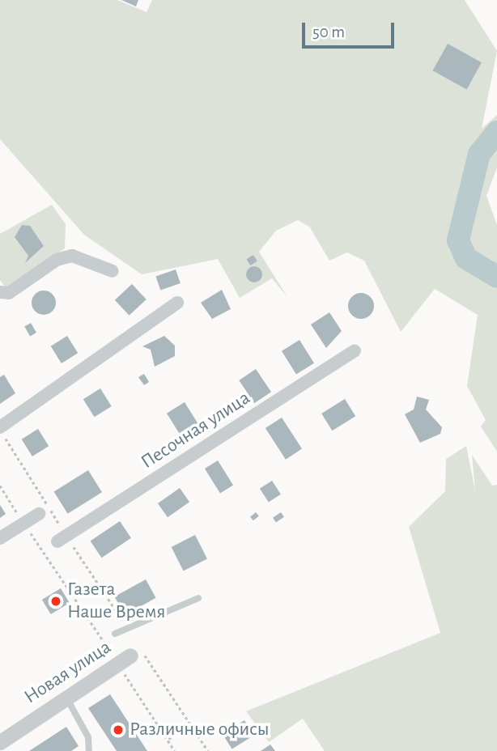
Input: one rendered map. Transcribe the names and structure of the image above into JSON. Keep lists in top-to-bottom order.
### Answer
{
  "streets": {
    "street": ["Песочная улица", "Новая улица"]
  },
  "places": ["Газета Наше Время", "Различные офисы"],
  "scale_bar": "50 m"
}
